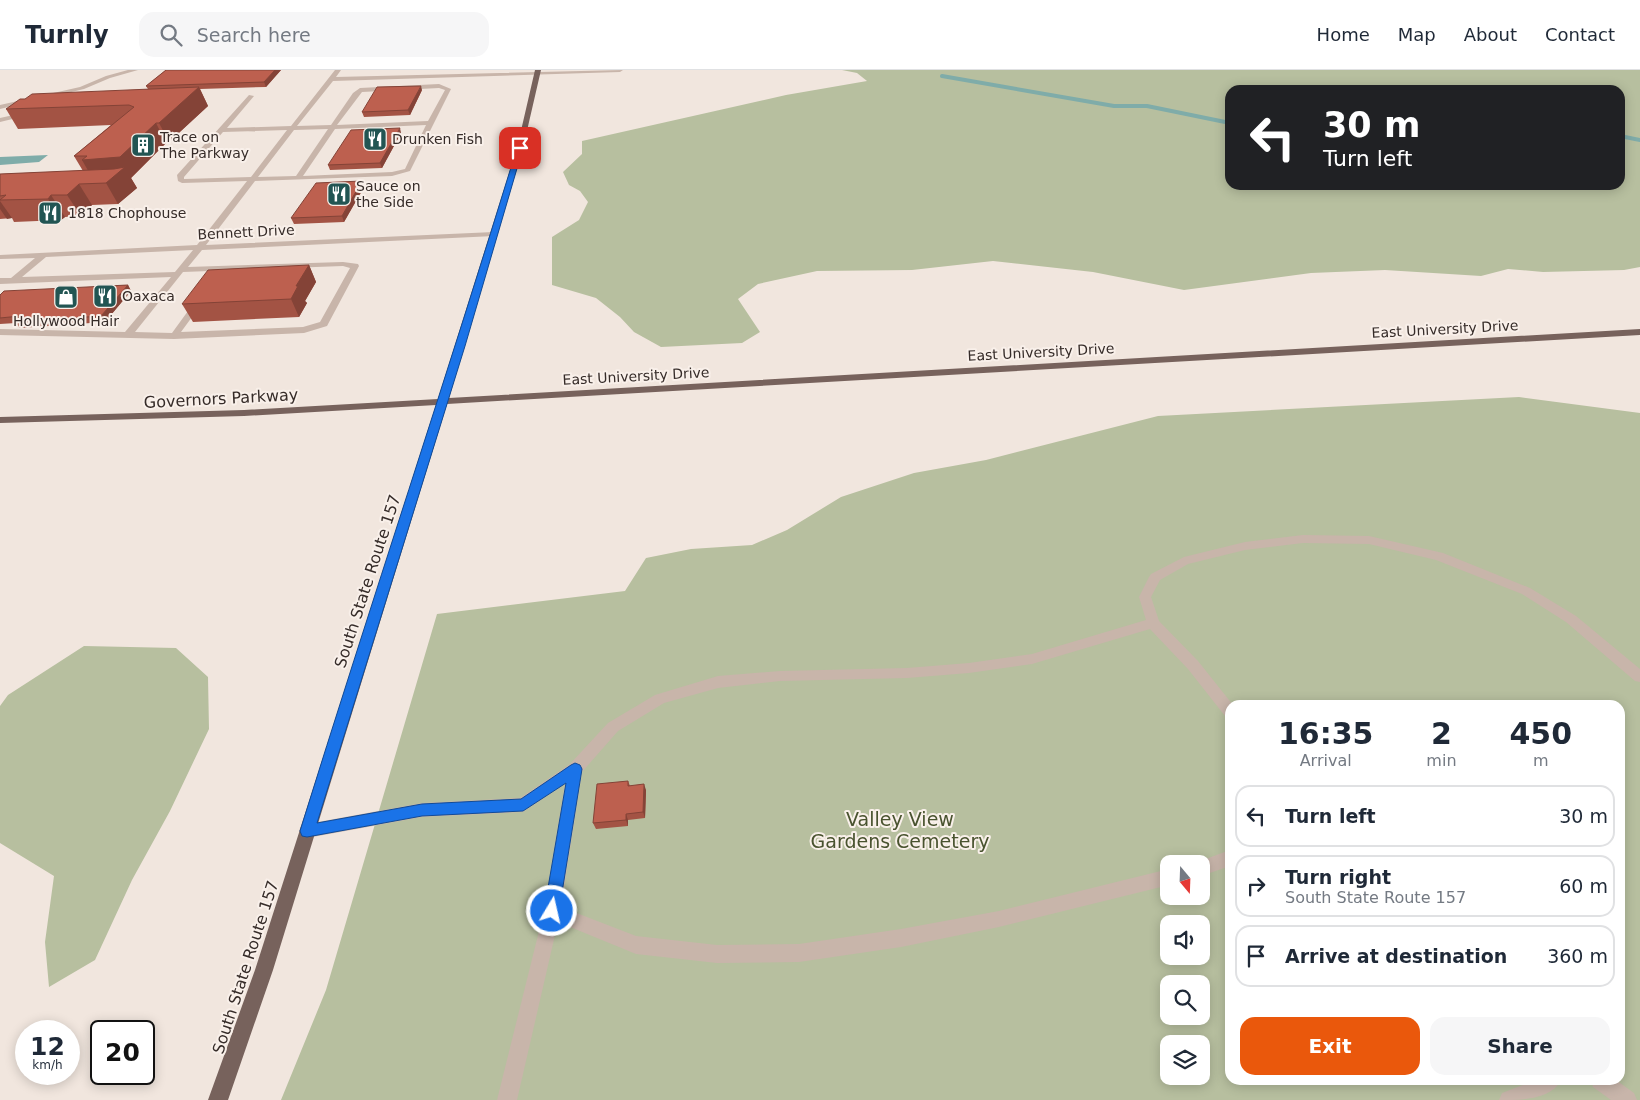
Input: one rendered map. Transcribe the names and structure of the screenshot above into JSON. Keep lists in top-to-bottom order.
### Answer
{
  "streets": {
    "main road": ["East University Drive", "Governors Parkway", "South State Route 157"],
    "street": ["Bennett Drive"]
  },
  "crossings": [
    ["Bennett Drive", "South State Route 157"],
    ["East University Drive", "Governors Parkway"],
    ["East University Drive", "South State Route 157"],
    ["Governors Parkway", "South State Route 157"]
  ],
  "parks": ["Valley View Gardens Cemetery"],
  "places": {
    "restaurant": [
      "Drunken Fish",
      "Sauce on the Side",
      "1818 Chophouse",
      "Oaxaca"
    ],
    "building": ["Trace on The Parkway"],
    "shop": ["Hollywood Hair"]
  },
  "north": "bottom",
  "page": {
    "header": "Turnly",
    "search": "Search here",
    "nav": [
      "Home",
      "Map",
      "About",
      "Contact"
    ],
    "turn": ["30 m", "Turn left"],
    "eta": [
      "16:35",
      "Arrival",
      "2",
      "min",
      "450",
      "m"
    ],
    "list": [
      {
        "name": "Turn left",
        "value": "30 m"
      },
      {
        "name": "Turn right",
        "note": "South State Route 157",
        "value": "60 m"
      },
      {
        "name": "Arrive at destination",
        "value": "360 m"
      }
    ],
    "buttons": ["Exit", "Share"],
    "speed": "12 km/h",
    "limit": "20"
  }
}
